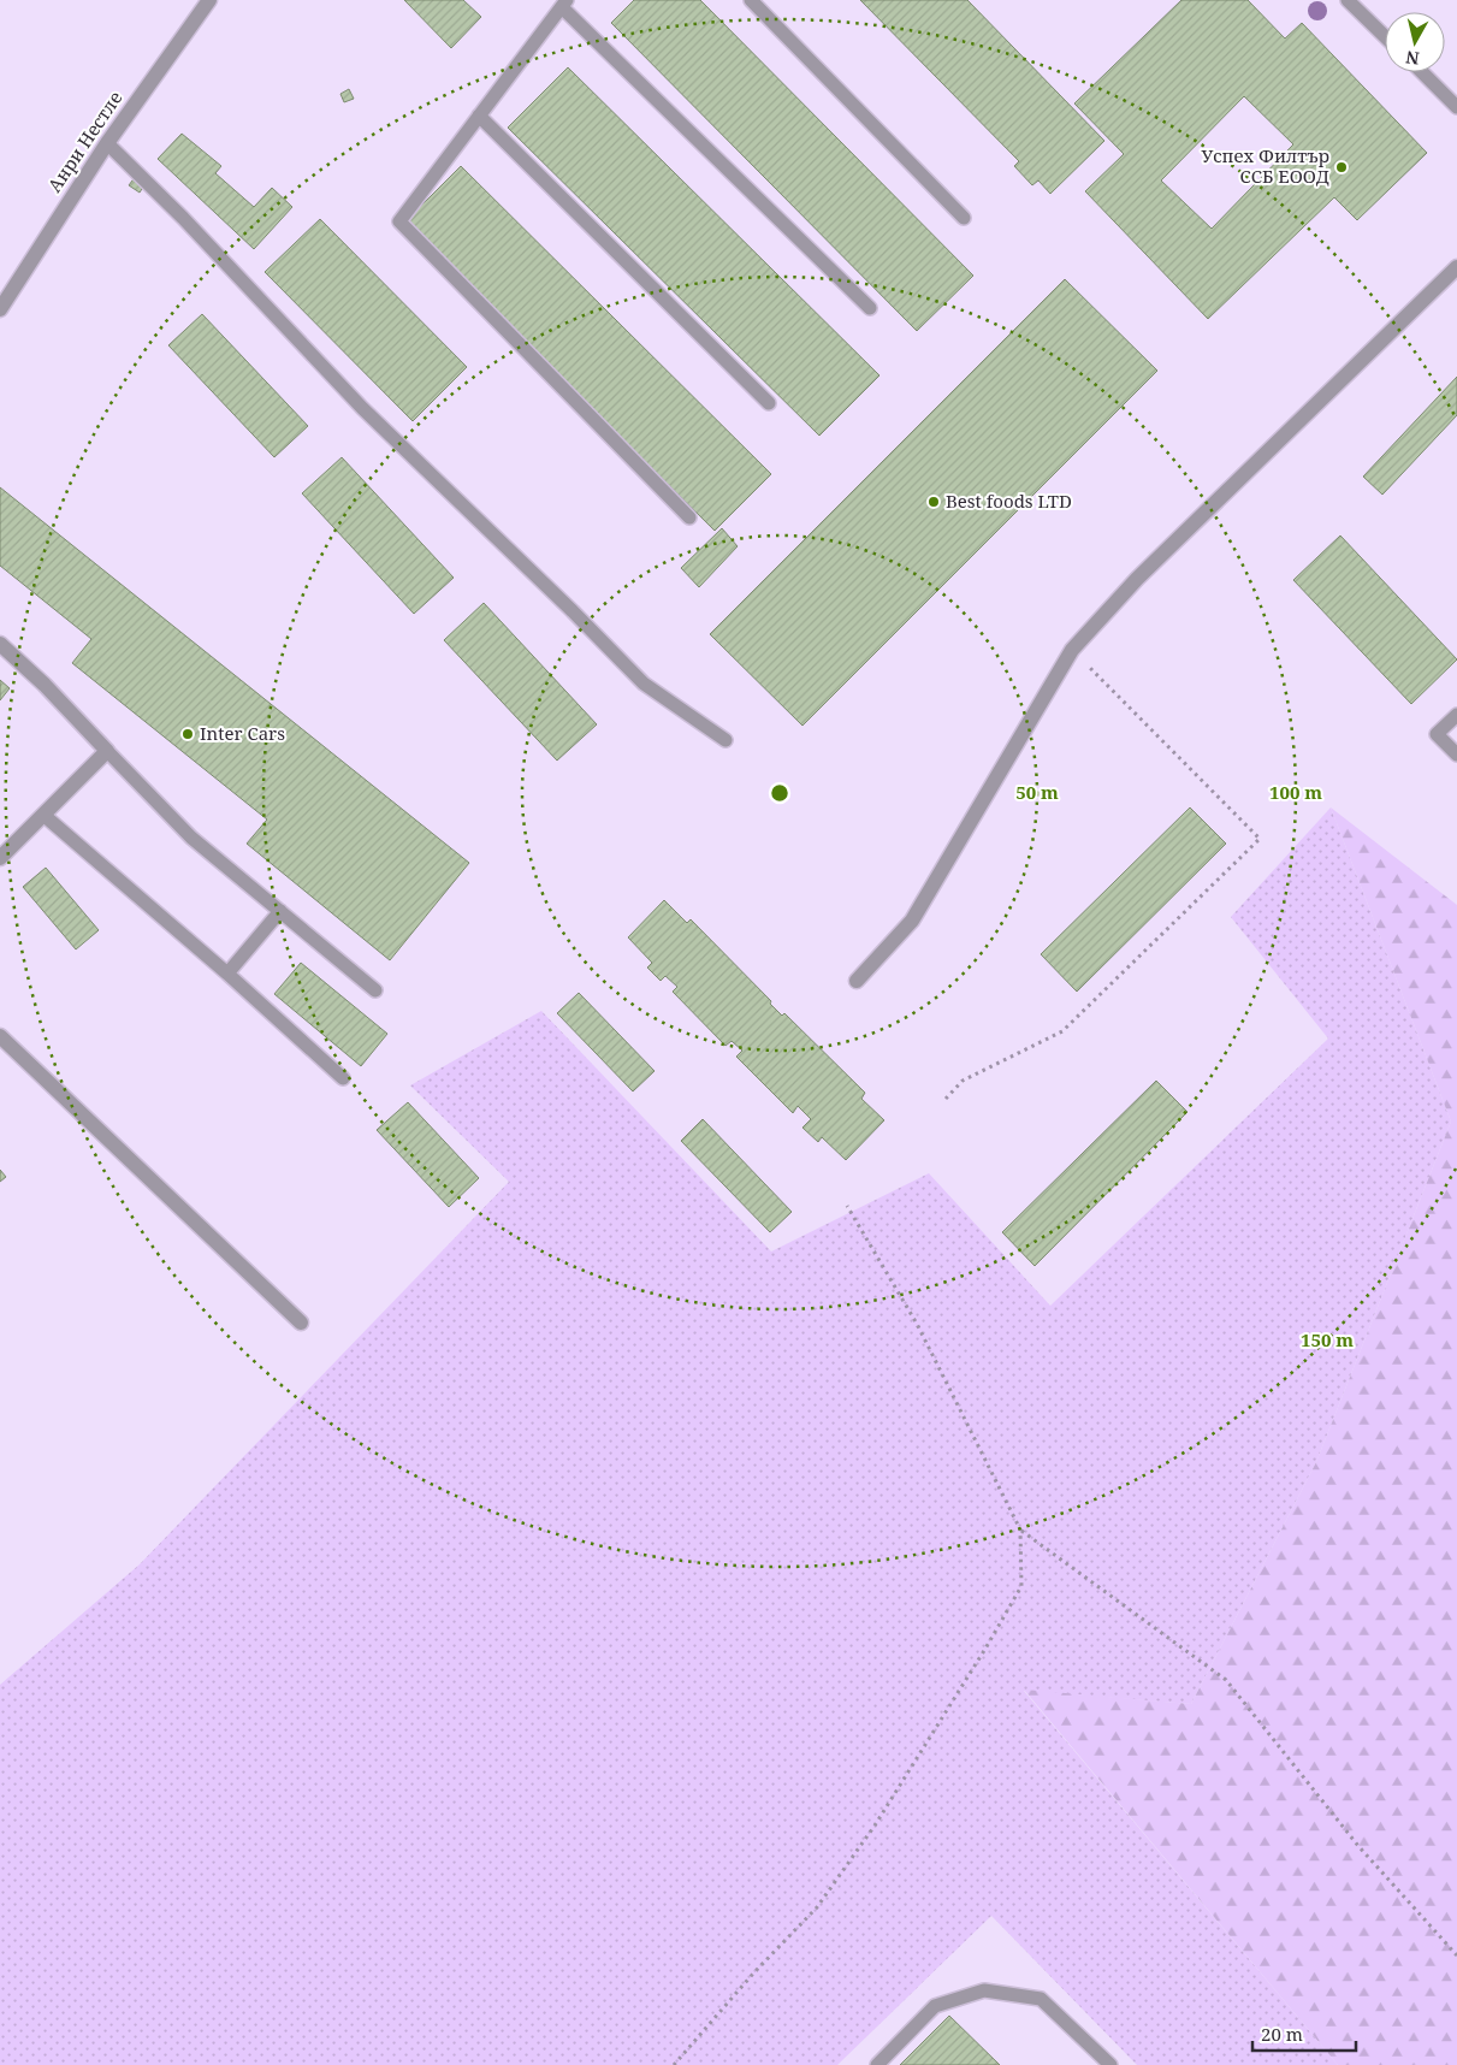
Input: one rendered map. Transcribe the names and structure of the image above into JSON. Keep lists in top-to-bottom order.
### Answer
{
  "streets": {
    "street": ["Анри Нестле"]
  },
  "places": ["Успех Филтър ССБ ЕООД", "Best foods LTD", "Inter Cars"],
  "scale_bar": "20 m",
  "north": "bottom",
  "rings": ["50 m", "100 m", "150 m"]
}
